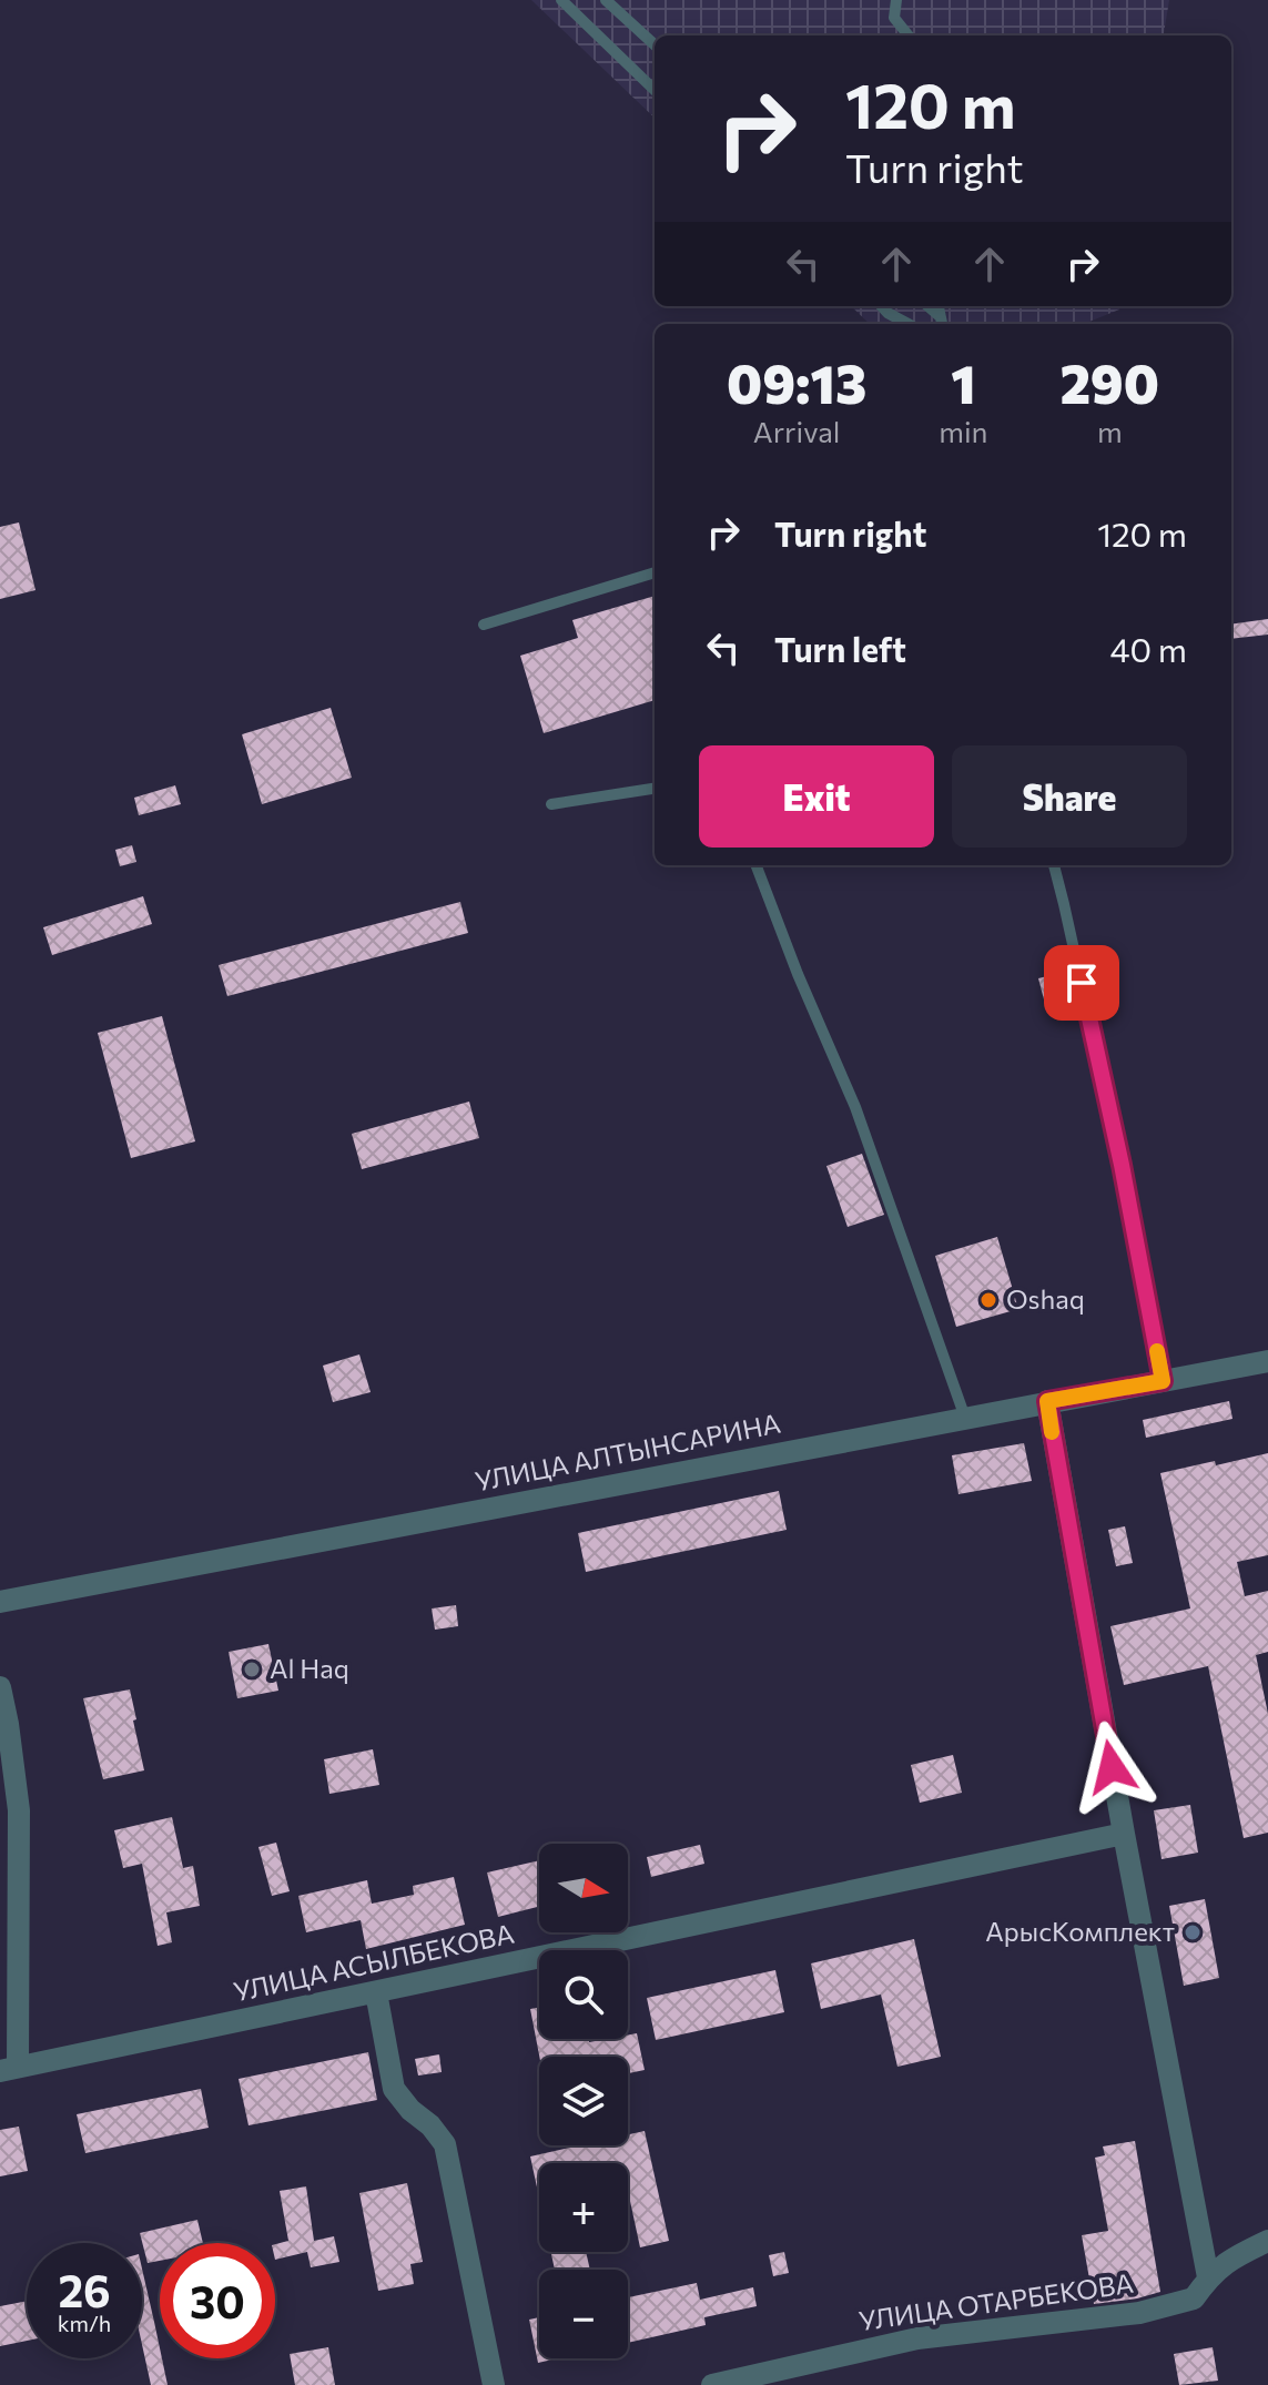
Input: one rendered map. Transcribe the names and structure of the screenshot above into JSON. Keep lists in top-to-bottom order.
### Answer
{
  "streets": {
    "street": ["УЛИЦА АЛТЫНСАРИНА", "УЛИЦА АСЫЛБЕКОВА", "УЛИЦА ОТАРБЕКОВА"]
  },
  "places": ["Oshaq", "Al Haq", "АрысКомплект"],
  "north": "right",
  "page": {
    "turn": ["120 m", "Turn right"],
    "eta": [
      "09:13",
      "Arrival",
      "1",
      "min",
      "290",
      "m"
    ],
    "list": [
      {
        "name": "Turn right",
        "value": "120 m"
      },
      {
        "name": "Turn left",
        "value": "40 m"
      }
    ],
    "buttons": ["Exit", "Share"],
    "map_buttons": ["+", "−"],
    "speed": "26 km/h",
    "limit": "30"
  }
}
